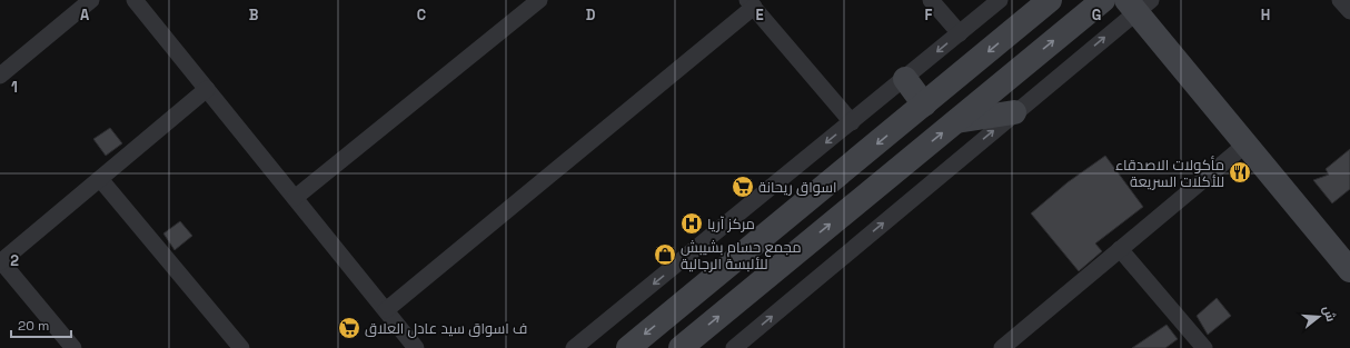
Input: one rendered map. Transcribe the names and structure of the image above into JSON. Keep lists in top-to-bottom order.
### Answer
{
  "places": {
    "restaurant": ["مأكولات الاصدقاء للأكلات السريعة"],
    "supermarket": ["اسواق ريحانة", "ف اسواق سيد عادل العلاق"],
    "hospital": ["مركز آريا"],
    "shop": ["مجمع حسام بشيبش للألبسة الرجالية"]
  },
  "scale_bar": "20 m",
  "north": "right",
  "grid": {
    "columns": [
      "A",
      "B",
      "C",
      "D",
      "E",
      "F",
      "G",
      "H"
    ],
    "rows": ["1", "2"]
  }
}
